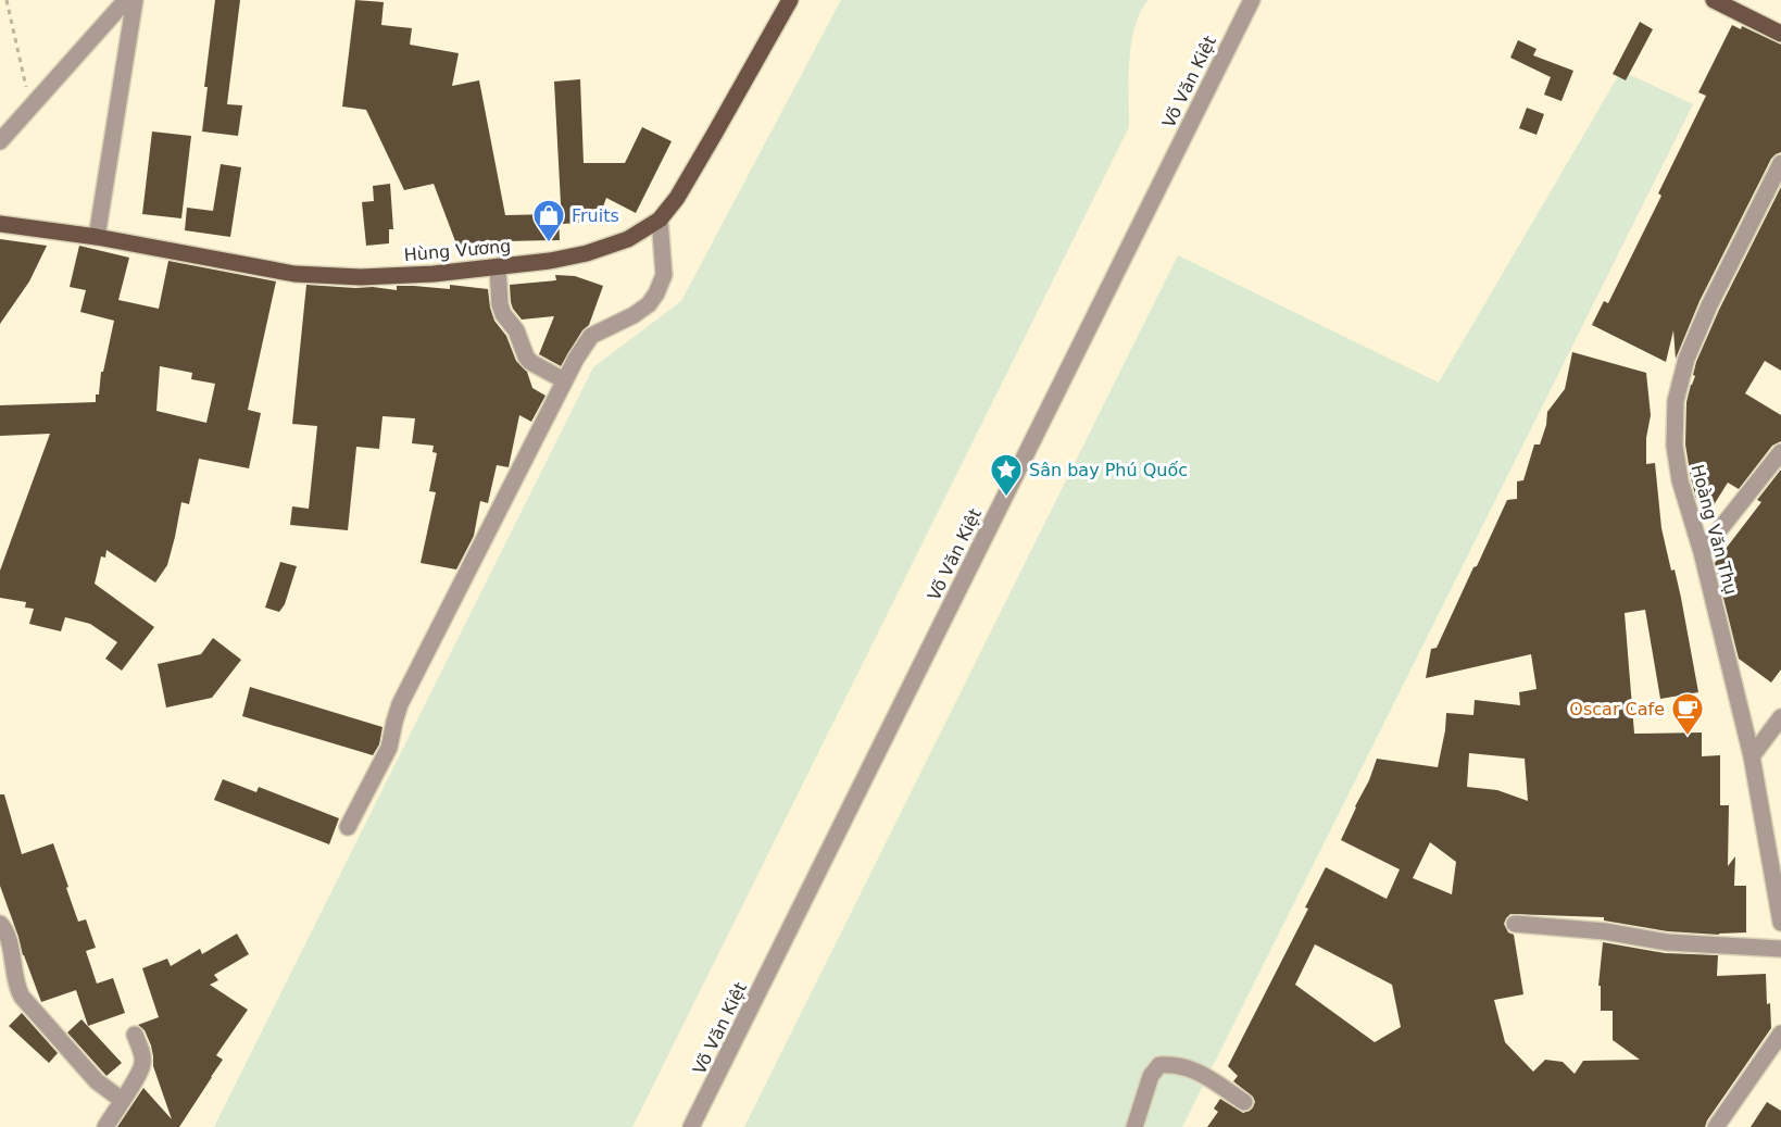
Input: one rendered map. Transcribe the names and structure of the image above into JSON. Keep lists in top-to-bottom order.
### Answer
{
  "streets": {
    "main road": ["Hùng Vương"],
    "street": ["Võ Văn Kiệt", "Hoàng Văn Thụ"]
  },
  "places": {
    "shop": ["Fruits"],
    "place": ["Sân bay Phú Quốc"],
    "cafe": ["Oscar Cafe"]
  }
}
